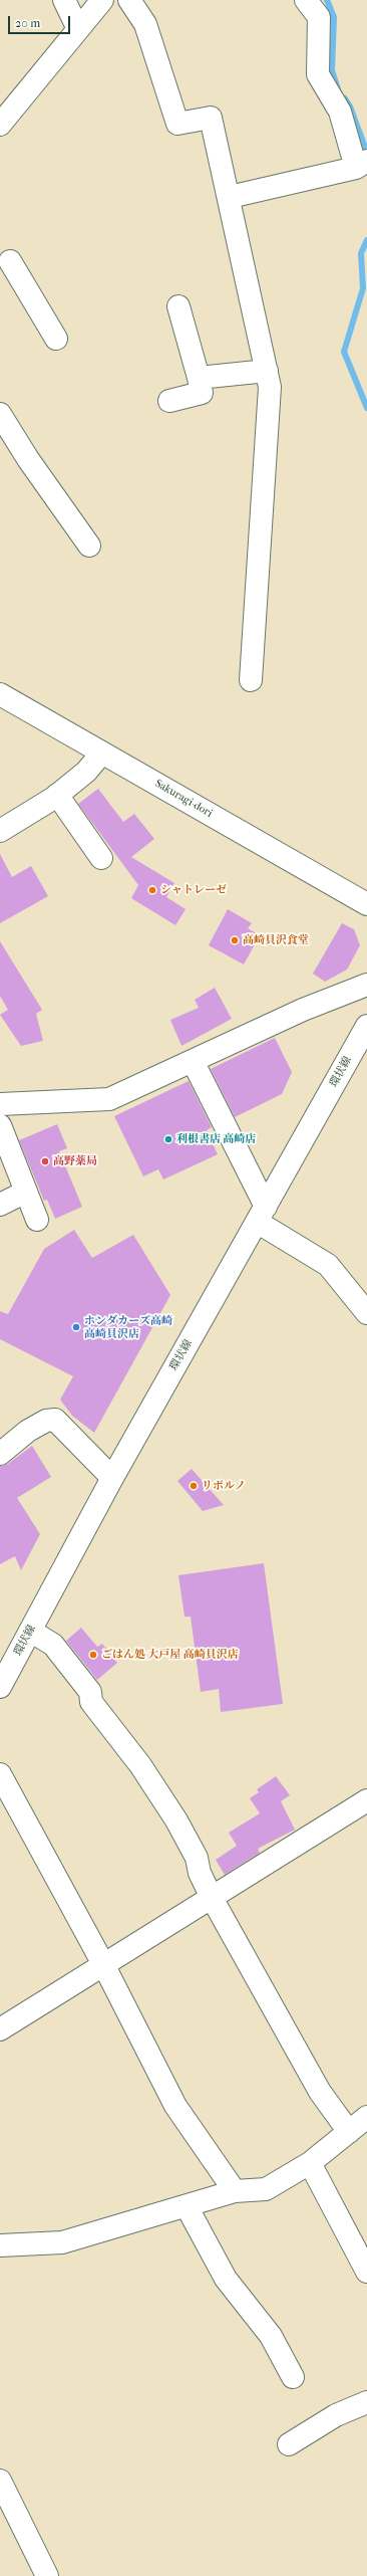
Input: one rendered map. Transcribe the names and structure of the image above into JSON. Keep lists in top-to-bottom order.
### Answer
{
  "streets": {
    "street": ["Sakuragi-dori", "環状線"]
  },
  "places": [
    "シャトレーゼ",
    "高崎貝沢食堂",
    "利根書店 高崎店",
    "高野薬局",
    "ホンダカーズ高崎 高崎貝沢店",
    "リボルノ",
    "ごはん処 大戸屋 高崎貝沢店"
  ],
  "scale_bar": "20 m"
}
